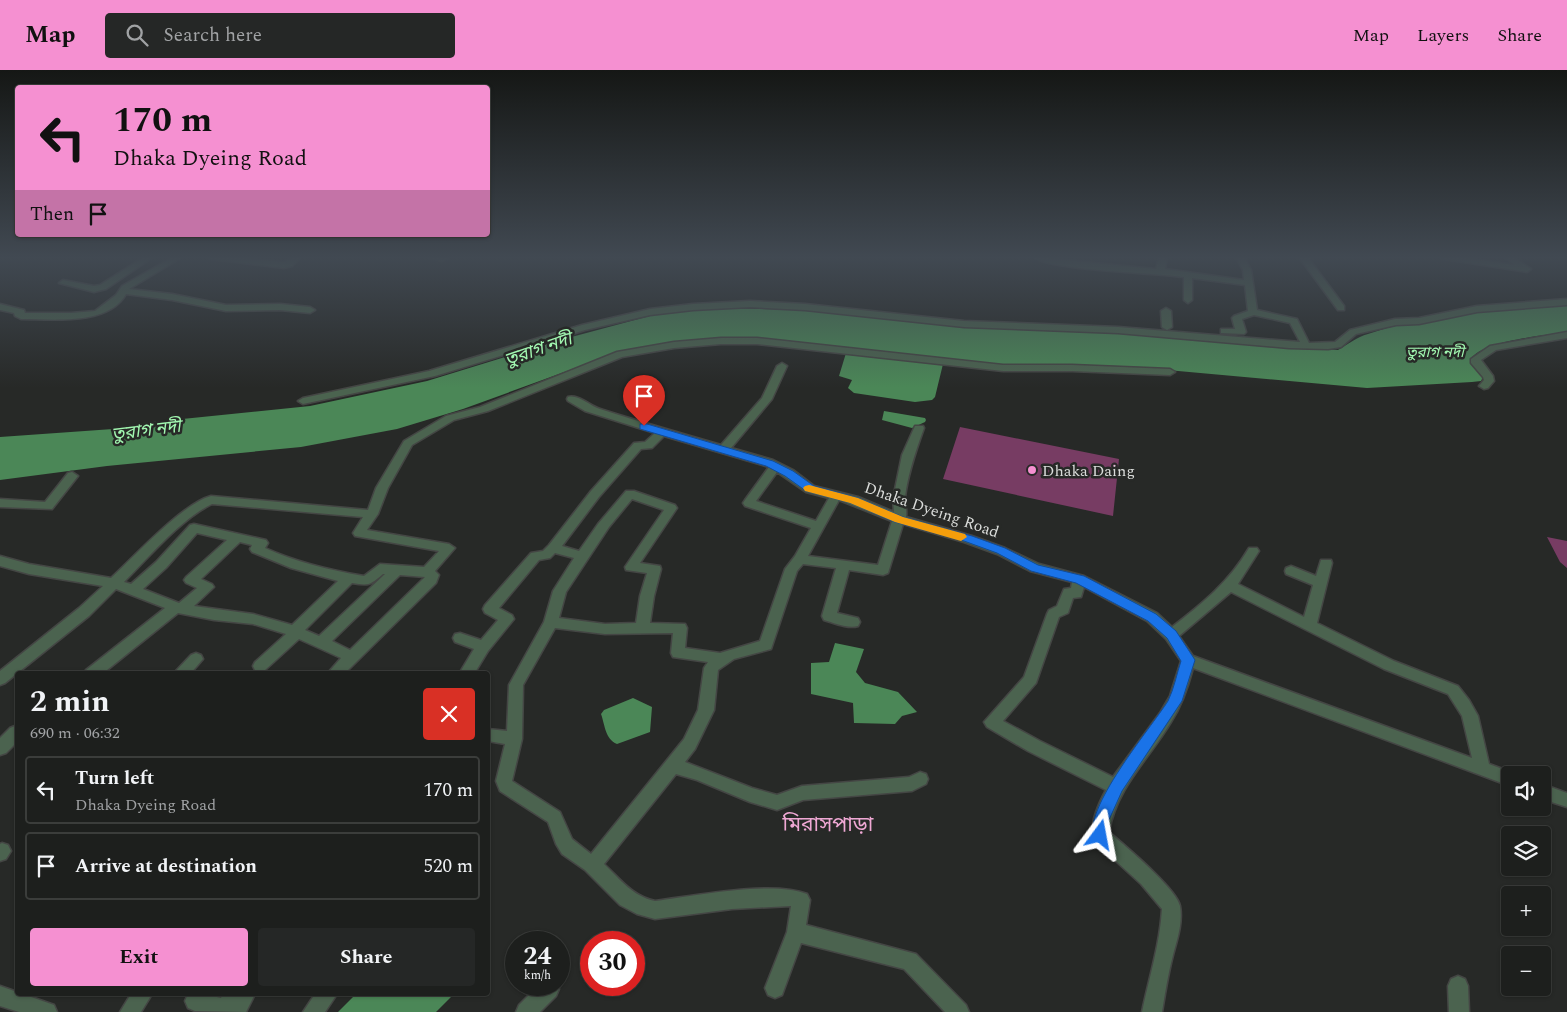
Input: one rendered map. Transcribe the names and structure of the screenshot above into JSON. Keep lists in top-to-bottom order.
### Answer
{
  "streets": {
    "street": ["Dhaka Dyeing Road"]
  },
  "districts": ["মিরাসপাড়া"],
  "water": ["তুরাগ নদী"],
  "places": ["Dhaka Daing"],
  "page": {
    "header": "Map",
    "search": "Search here",
    "nav": ["Map", "Layers", "Share"],
    "turn": ["170 m", "Dhaka Dyeing Road"],
    "then": "Then",
    "heading": ["2 min", "690 m · 06:32"],
    "list": [
      {
        "name": "Turn left",
        "note": "Dhaka Dyeing Road",
        "value": "170 m"
      },
      {
        "name": "Arrive at destination",
        "value": "520 m"
      }
    ],
    "map_buttons": ["+", "−"],
    "buttons": ["Exit", "Share"],
    "speed": "24 km/h",
    "limit": "30"
  }
}
